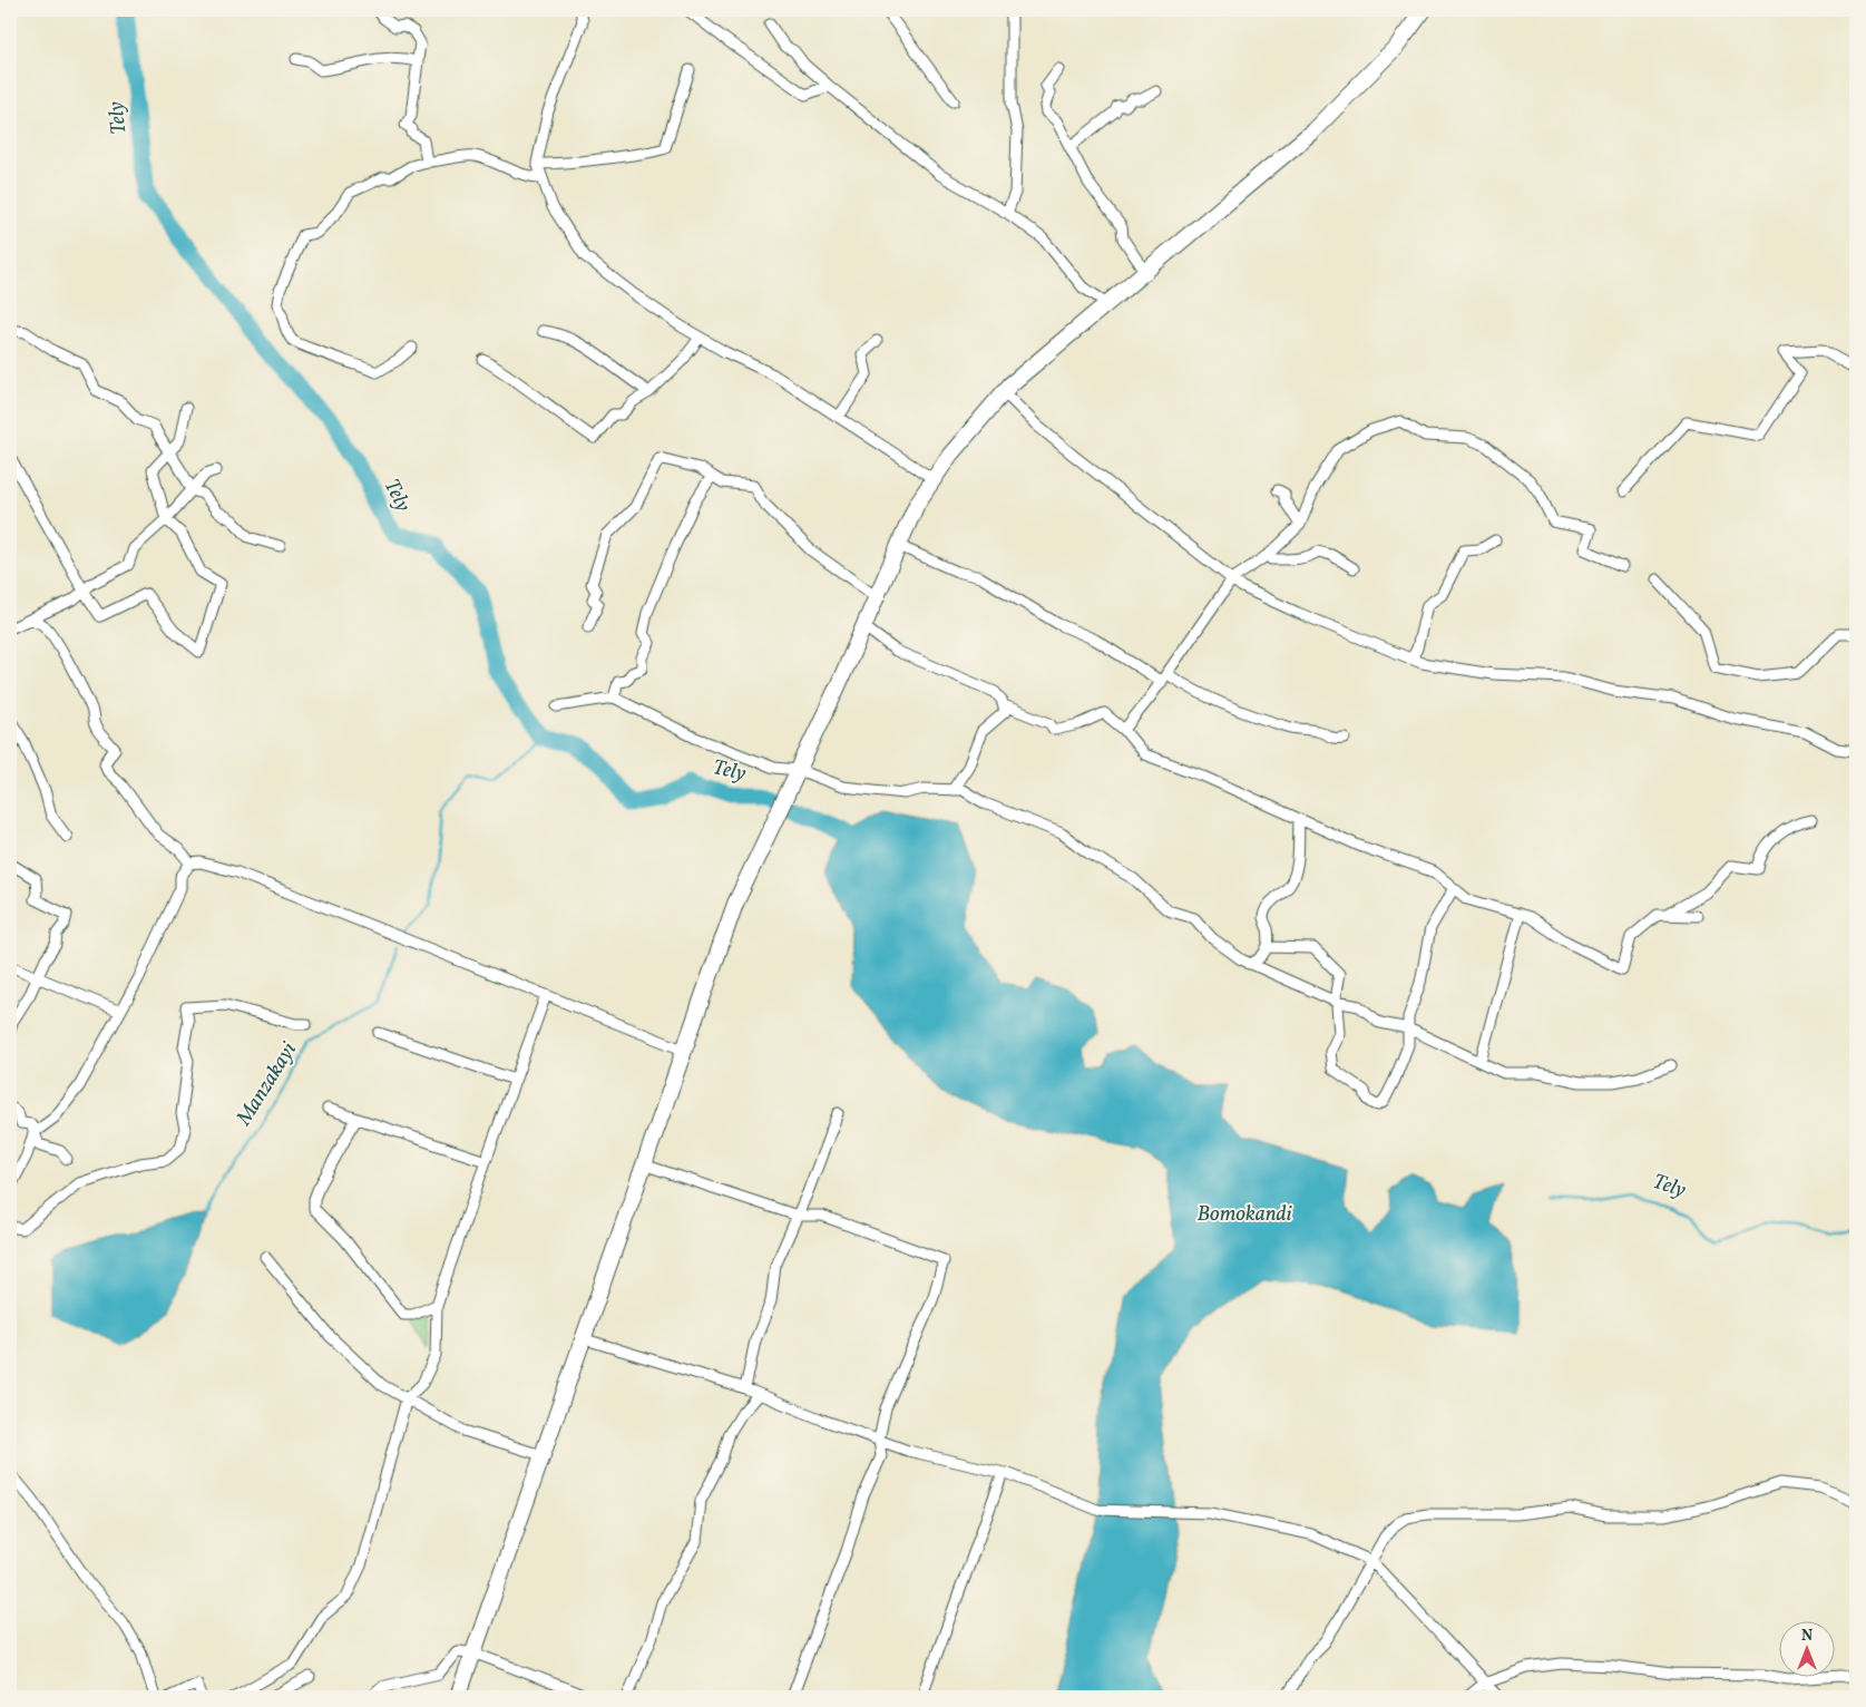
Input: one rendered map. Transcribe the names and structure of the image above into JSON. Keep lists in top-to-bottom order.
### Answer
{
  "water": ["Tely", "Manzakayi", "Bomokandi"],
  "north": "top"
}
